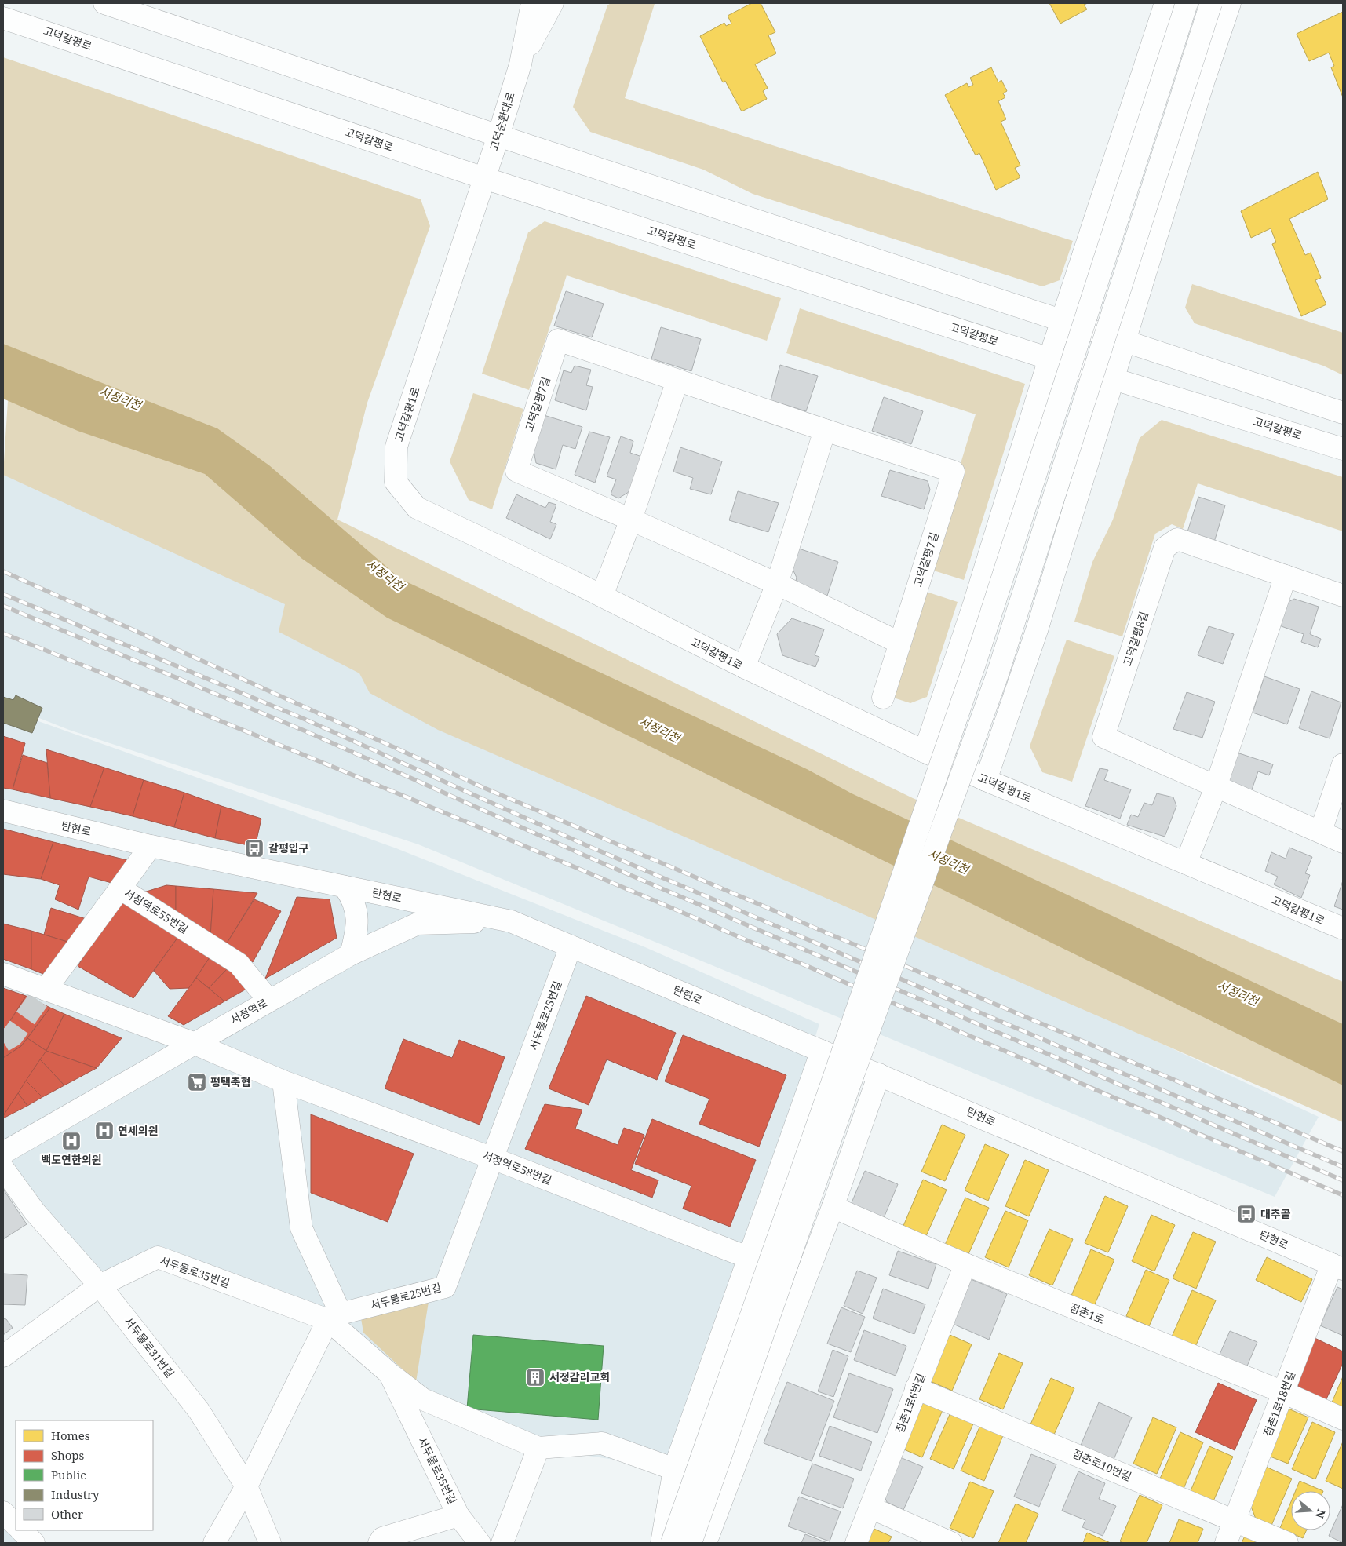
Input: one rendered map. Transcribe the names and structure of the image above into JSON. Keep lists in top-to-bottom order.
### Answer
{
  "streets": {
    "street": [
      "고덕갈평로",
      "고덕순환대로",
      "고덕갈평7길",
      "고덕갈평1로",
      "고덕갈평8길",
      "탄현로",
      "서정역로55번길",
      "서정역로",
      "서두물로25번길",
      "서정역로58번길",
      "서두물로35번길",
      "점촌1로",
      "서두물로31번길",
      "점촌1로6번길",
      "점촌1로18번길",
      "점촌로10번길"
    ]
  },
  "crossings": [
    ["고덕갈평로", "고덕순환대로"],
    ["고덕갈평로", "고덕갈평1로"],
    ["고덕순환대로", "고덕갈평1로"],
    ["탄현로", "서정역로"],
    ["탄현로", "서두물로25번길"],
    ["탄현로", "점촌1로18번길"],
    ["서정역로55번길", "서정역로"],
    ["서정역로55번길", "서정역로58번길"],
    ["서정역로", "서정역로58번길"],
    ["서두물로25번길", "서정역로58번길"],
    ["서두물로25번길", "서두물로35번길"],
    ["서두물로35번길", "서두물로31번길"],
    ["점촌1로", "점촌1로6번길"],
    ["점촌1로", "점촌1로18번길"],
    ["점촌1로6번길", "점촌로10번길"],
    ["점촌1로18번길", "점촌로10번길"]
  ],
  "water": ["서정리천"],
  "places": {
    "bus stop": ["갈평입구", "대추골"],
    "supermarket": ["평택축협"],
    "hospital": ["연세의원", "백도연한의원"],
    "building": ["서정감리교회"]
  },
  "legend": [
    "Homes",
    "Shops",
    "Public",
    "Industry",
    "Other"
  ],
  "north": "right"
}
